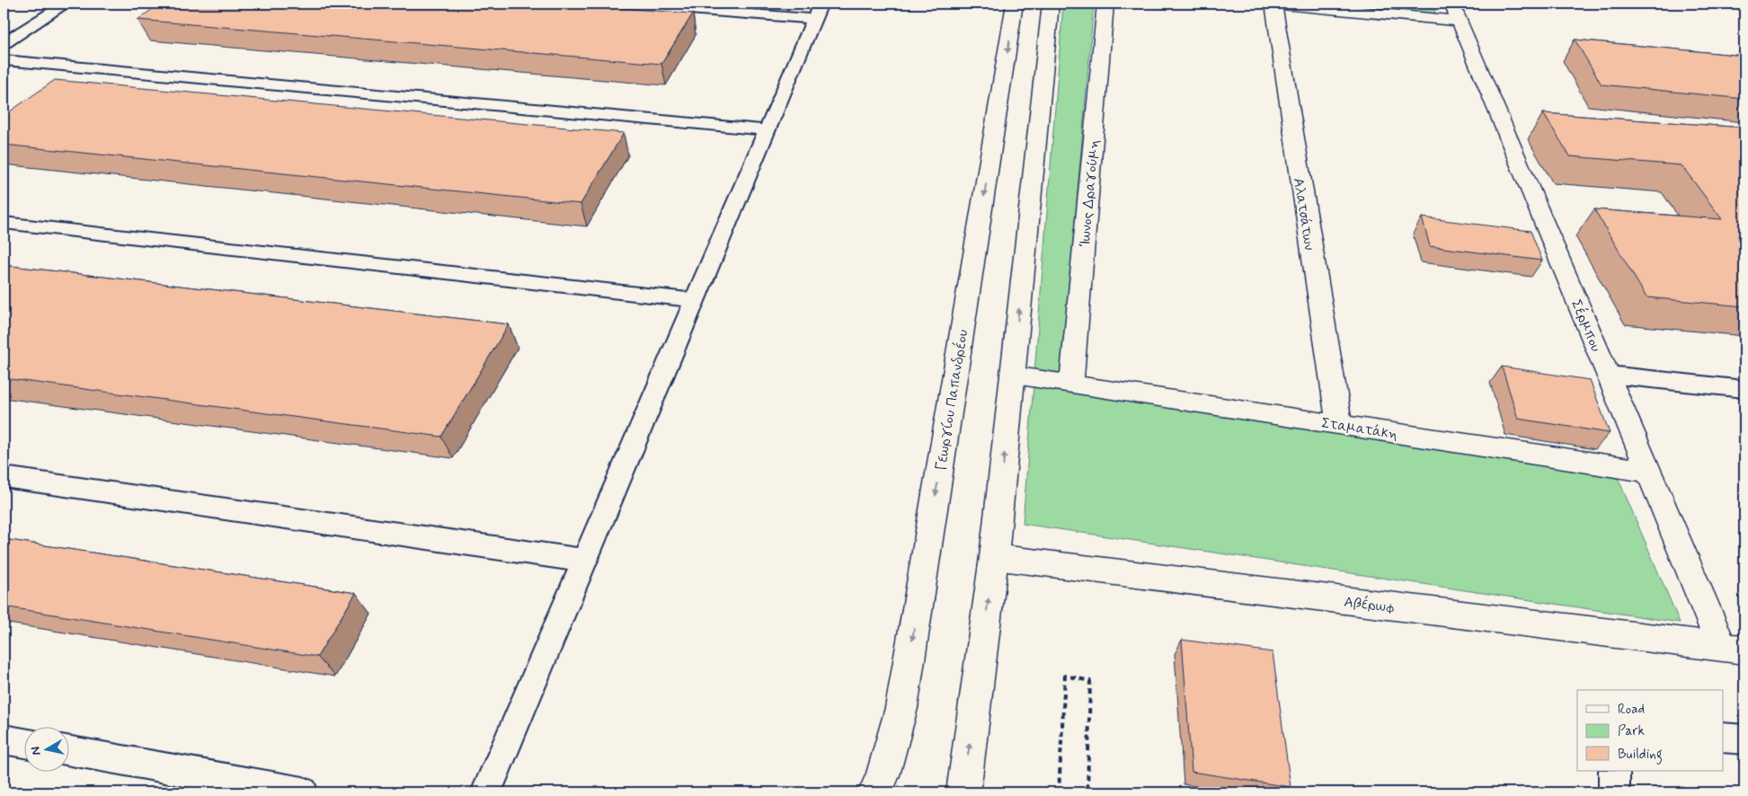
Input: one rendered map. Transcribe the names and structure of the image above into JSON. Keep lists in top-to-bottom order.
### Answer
{
  "streets": {
    "street": [
      "Ίωνος Δραγούμη",
      "Αλατσάτων",
      "Σέρμπου",
      "Γεωργίου Παπανδρέου",
      "Σταματάκη",
      "Αβέρωφ"
    ]
  },
  "crossings": [
    ["Ίωνος Δραγούμη", "Σταματάκη"],
    ["Αλατσάτων", "Σταματάκη"],
    ["Σέρμπου", "Σταματάκη"],
    ["Σέρμπου", "Αβέρωφ"]
  ],
  "legend": ["Road", "Park", "Building"],
  "north": "left"
}
